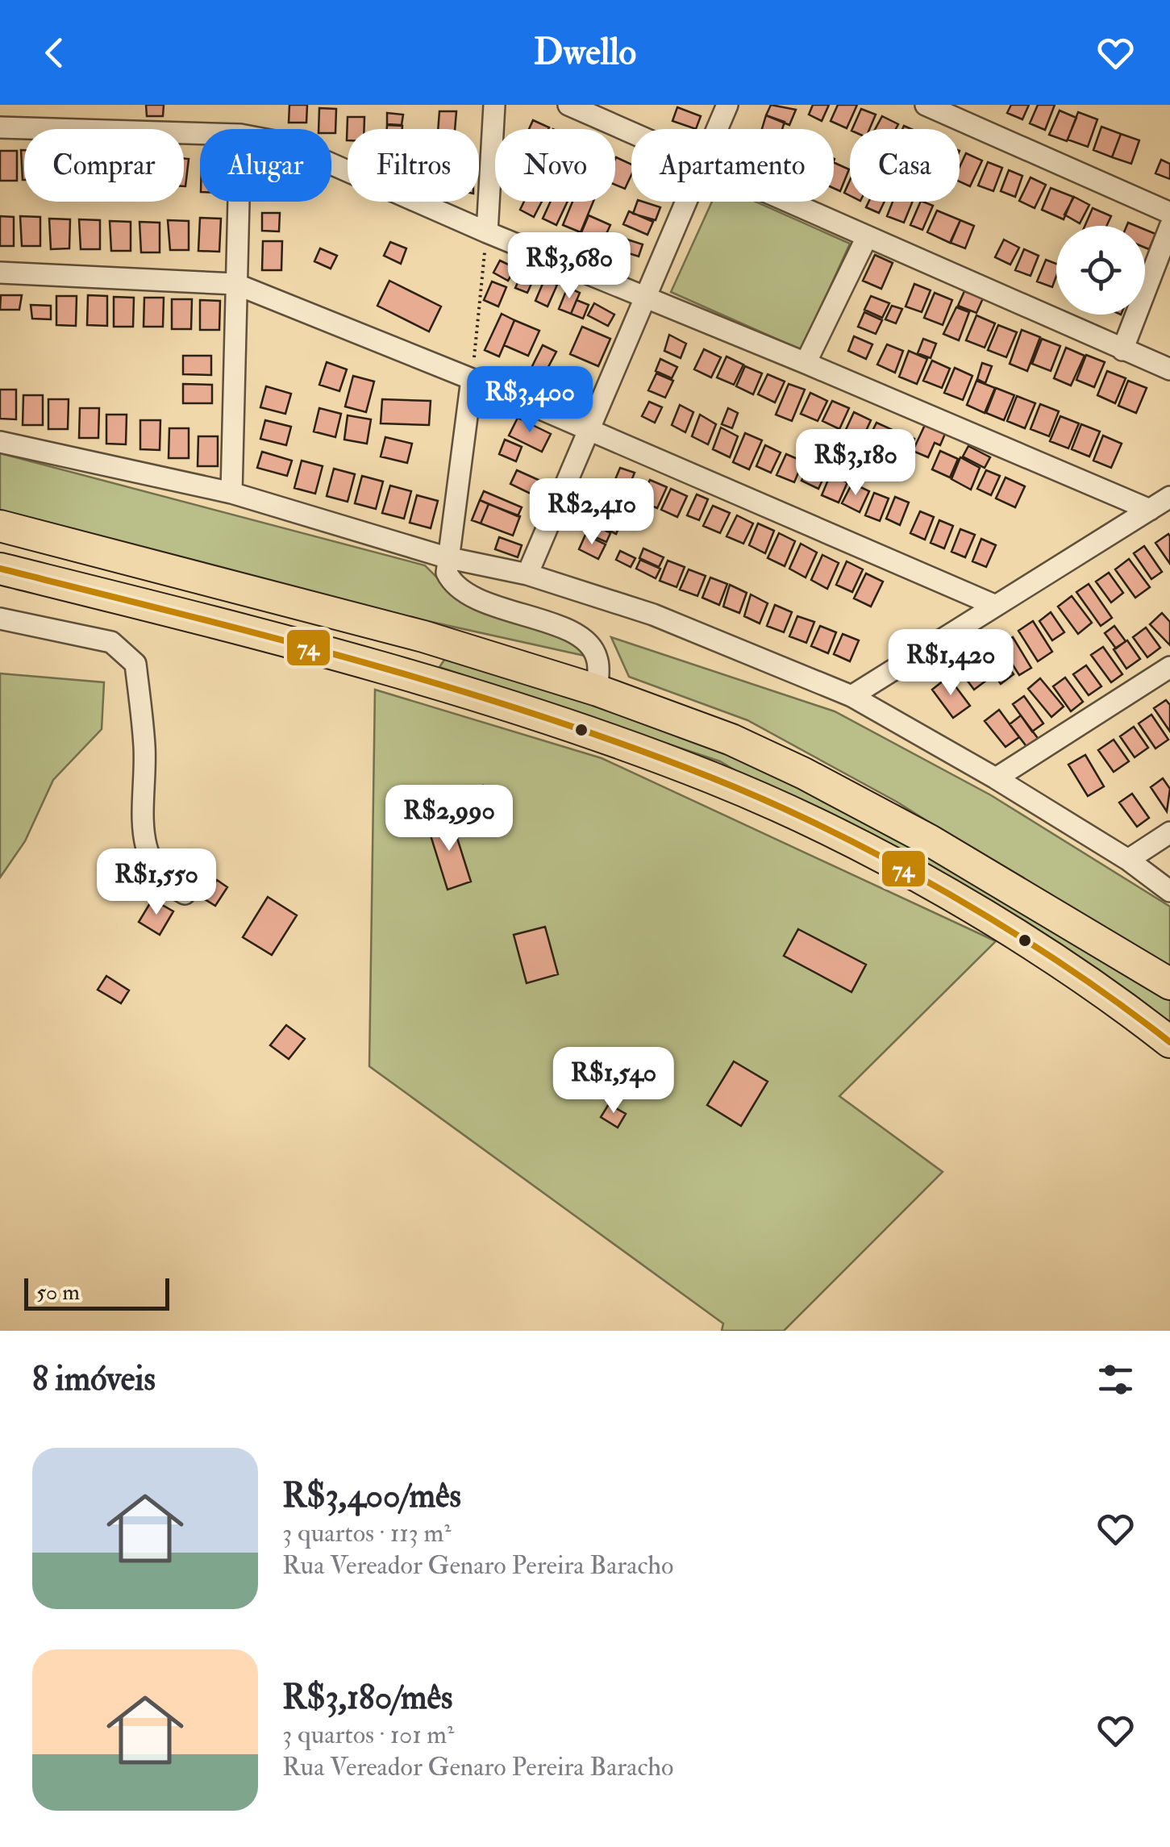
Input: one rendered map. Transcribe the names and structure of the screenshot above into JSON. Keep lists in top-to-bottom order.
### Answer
{
  "lines": ["transit line 74"],
  "scale_bar": "50 m",
  "page": {
    "header": "Dwello",
    "chip": [
      "Comprar",
      "Alugar",
      "Filtros",
      "Novo",
      "Apartamento",
      "Casa"
    ],
    "price": [
      "R$3,680",
      "R$3,400",
      "R$3,180",
      "R$2,410",
      "R$1,420",
      "R$2,990",
      "R$1,550",
      "R$1,540"
    ],
    "scale": "50 m",
    "heading": "8 imóveis",
    "list": [
      {
        "name": "R$3,400/mês",
        "note": "3 quartos · 113 m² · Rua Vereador Genaro Pereira Baracho"
      },
      {
        "name": "R$3,180/mês",
        "note": "3 quartos · 101 m² · Rua Vereador Genaro Pereira Baracho"
      }
    ]
  }
}
